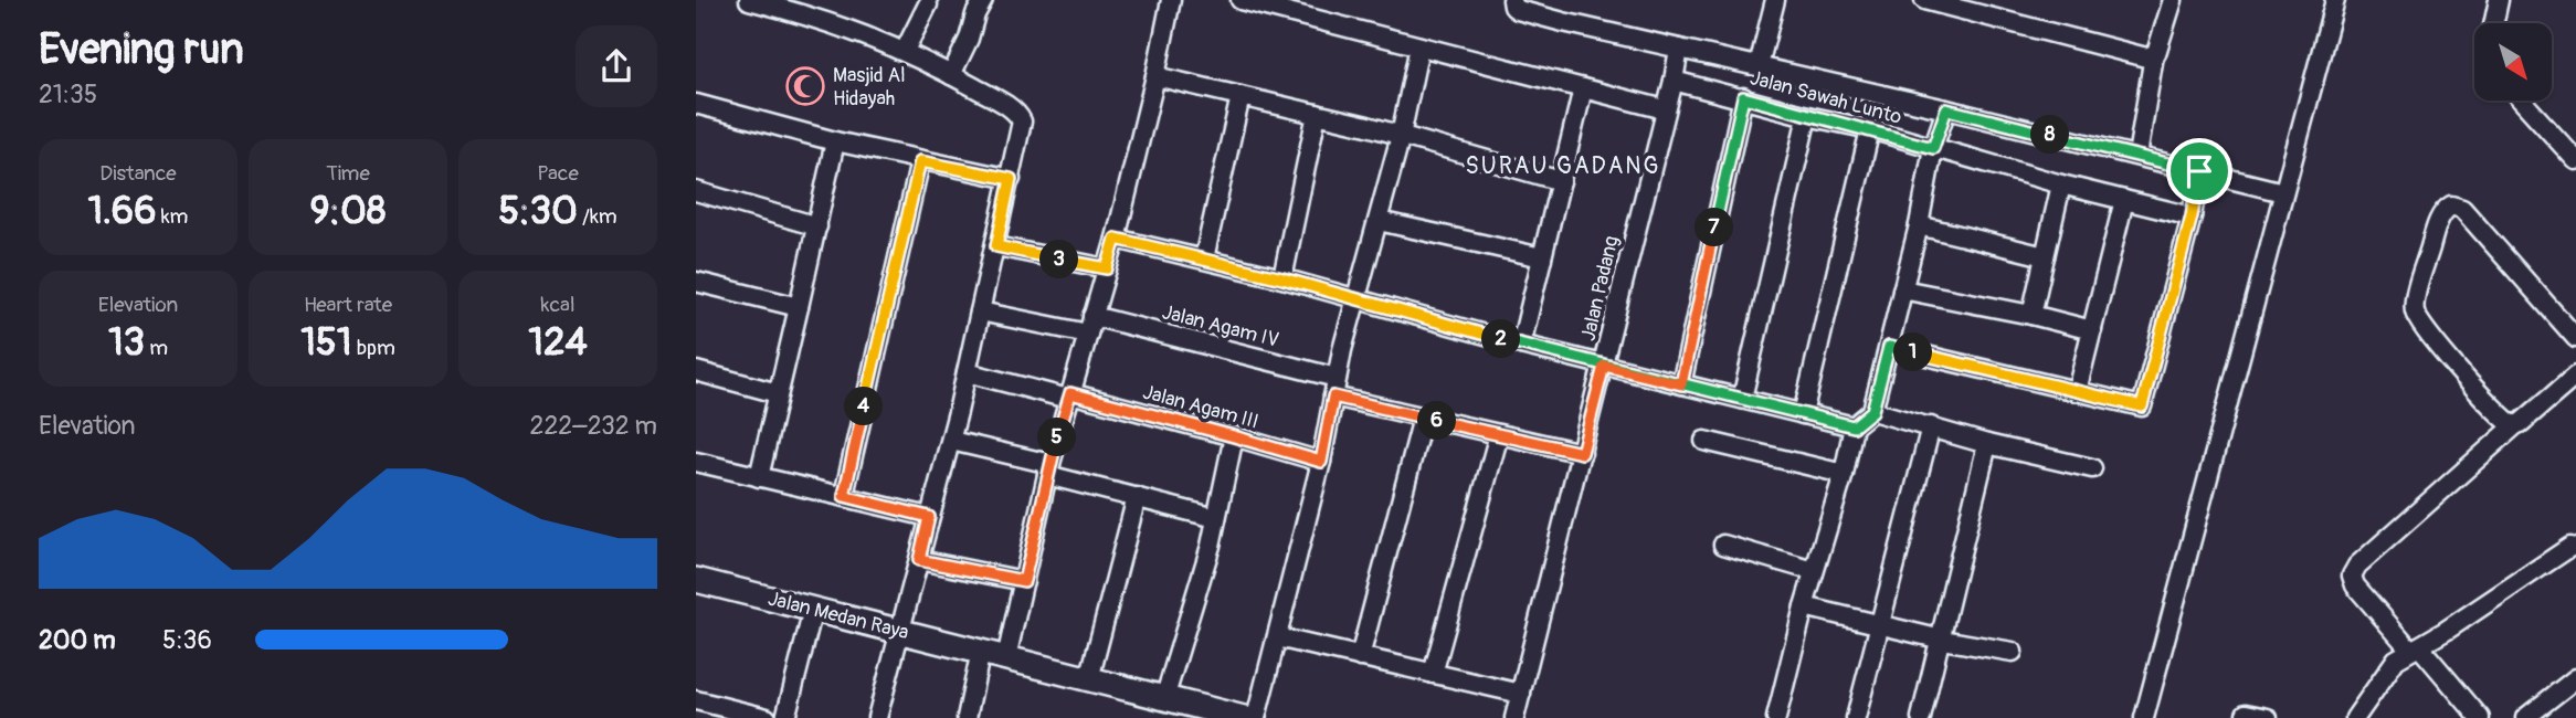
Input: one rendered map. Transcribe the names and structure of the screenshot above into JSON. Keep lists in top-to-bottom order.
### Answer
{
  "streets": {
    "street": [
      "Jalan Sawah Lunto",
      "Jalan Padang",
      "Jalan Agam IV",
      "Jalan Agam III",
      "Jalan Medan Raya"
    ]
  },
  "crossings": [
    ["Jalan Sawah Lunto", "Jalan Padang"]
  ],
  "districts": ["SURAU GADANG"],
  "places": {
    "mosque": ["Masjid Al Hidayah"]
  },
  "north": "bottom right",
  "page": {
    "heading": ["Evening run", "21:35"],
    "pins": [
      "8",
      "7",
      "3",
      "2",
      "1",
      "4",
      "6",
      "5"
    ],
    "stats": [
      ["Distance", "1.66 km"],
      ["Time", "9:08"],
      ["Pace", "5:30 /km"],
      ["Elevation", "13 m"],
      ["Heart rate", "151 bpm"],
      ["kcal", "124"]
    ],
    "chart": ["Elevation", "222–232 m"],
    "list": [
      {
        "name": "200 m",
        "note": "5:36"
      }
    ]
  }
}
